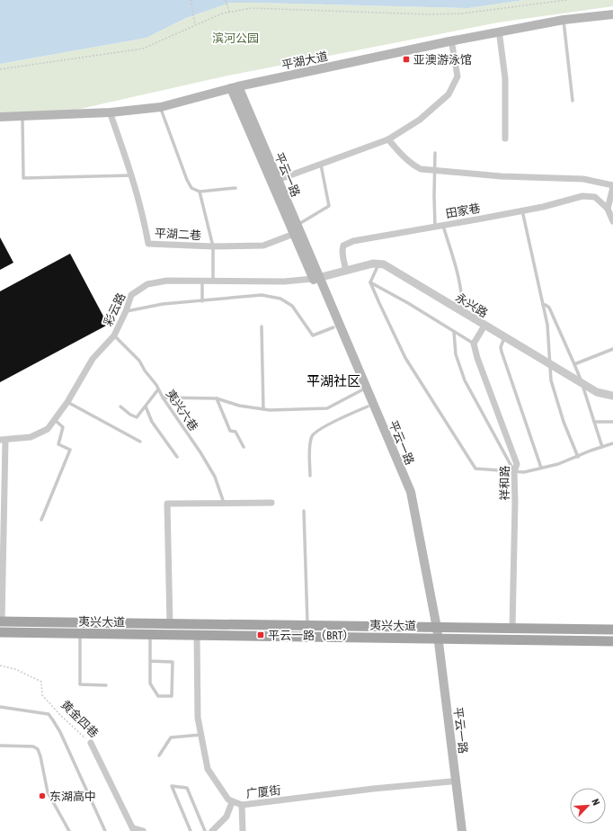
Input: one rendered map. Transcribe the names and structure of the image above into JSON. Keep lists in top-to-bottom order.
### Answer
{
  "streets": {
    "main road": ["平湖大道", "平云一路", "夷兴大道"],
    "street": [
      "田家巷",
      "平湖二巷",
      "永兴路",
      "彩云路",
      "祥和路",
      "黄金四巷",
      "广厦街"
    ],
    "lane": ["夷兴六巷"]
  },
  "crossings": [
    ["平湖大道", "平云一路"],
    ["平湖大道", "平湖二巷"],
    ["平云一路", "平湖二巷"],
    ["平云一路", "永兴路"],
    ["平云一路", "彩云路"],
    ["平云一路", "夷兴大道"],
    ["平云一路", "广厦街"],
    ["田家巷", "永兴路"],
    ["永兴路", "彩云路"],
    ["彩云路", "夷兴六巷"],
    ["彩云路", "夷兴大道"],
    ["祥和路", "夷兴大道"],
    ["夷兴大道", "广厦街"]
  ],
  "districts": ["平湖社区"],
  "parks": ["滨河公园"],
  "places": {
    "transit": ["亚澳游泳馆", "平云一路（BRT）"],
    "other": ["东湖高中"]
  },
  "north": "top right"
}
